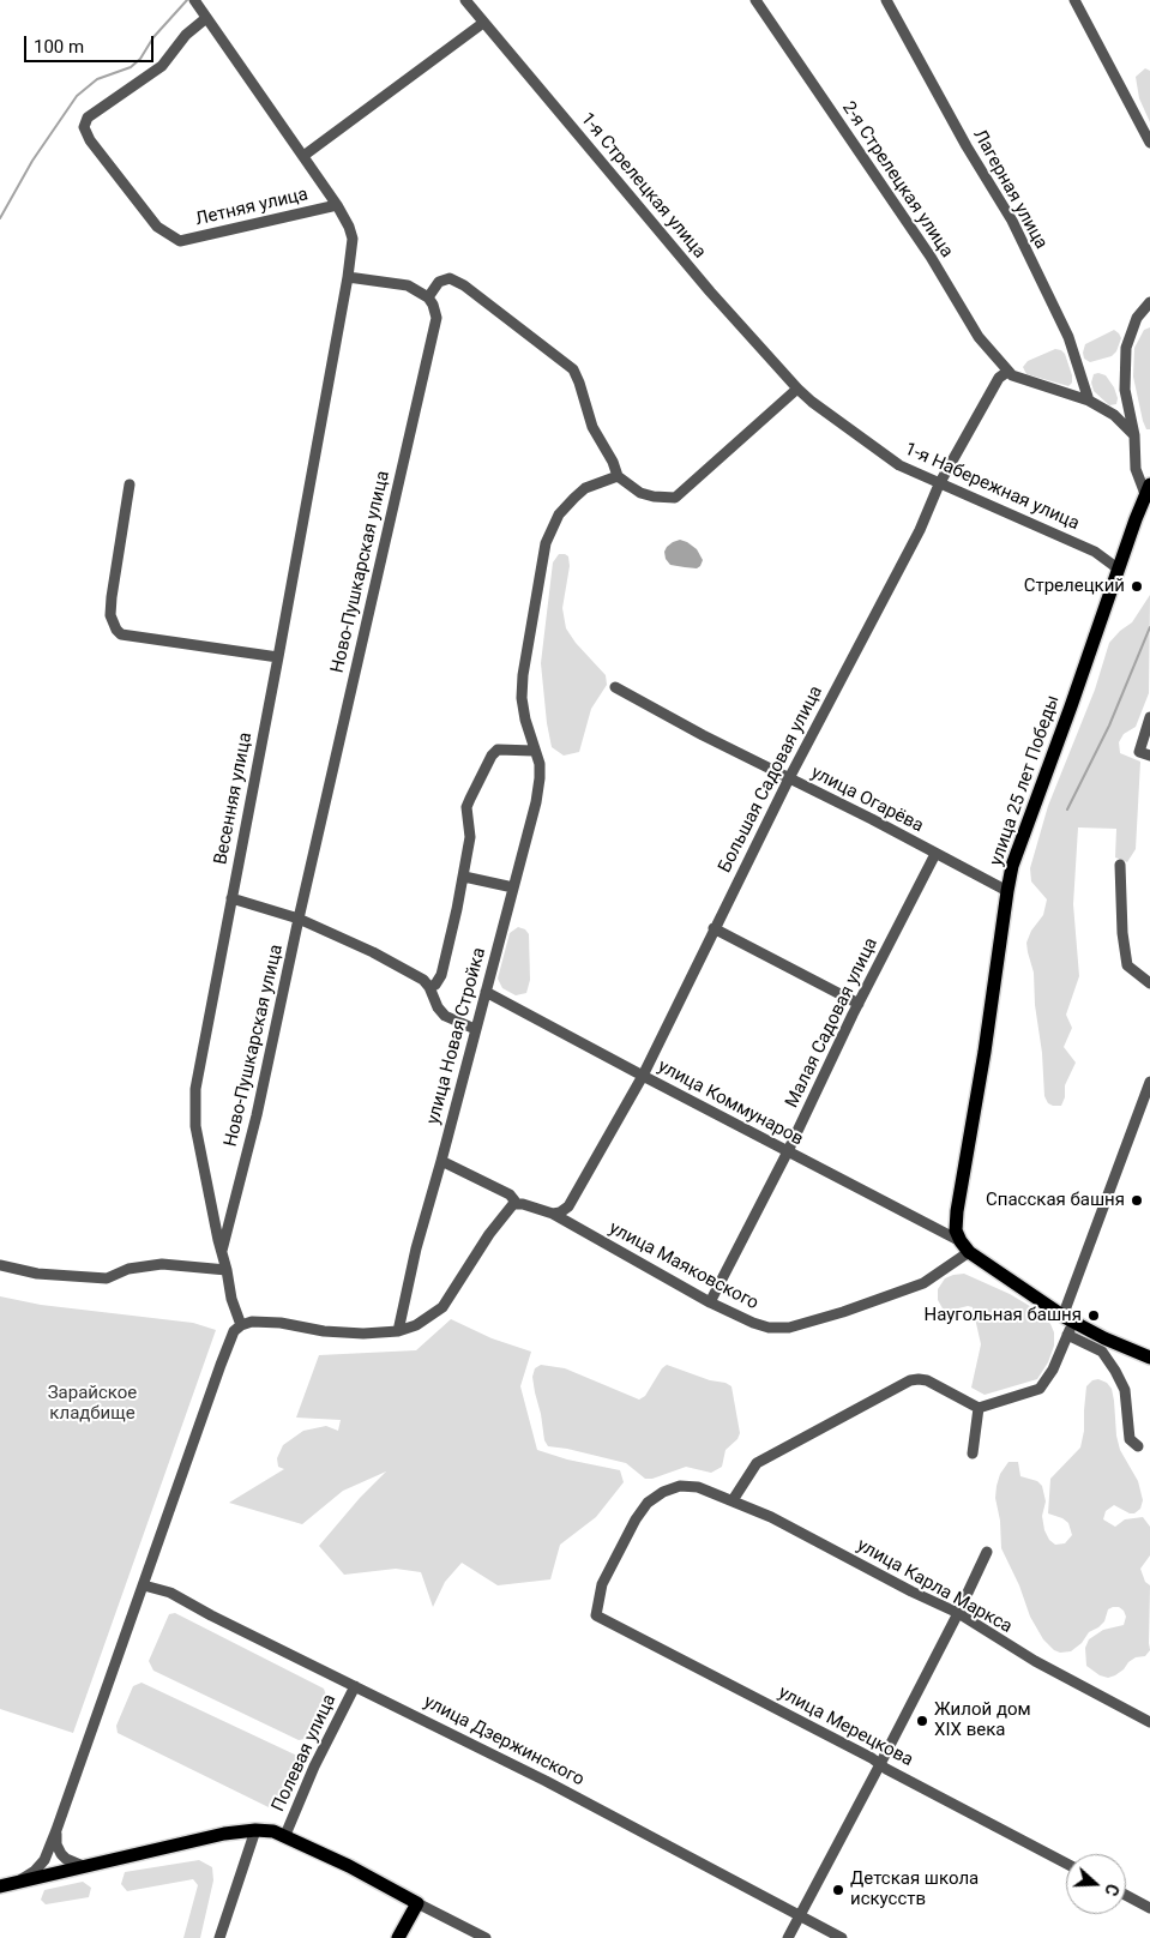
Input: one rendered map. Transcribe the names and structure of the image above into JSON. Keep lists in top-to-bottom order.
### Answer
{
  "streets": {
    "main road": ["улица 25 лет Победы"],
    "street": [
      "2-я Стрелецкая улица",
      "1-я Стрелецкая улица",
      "Лагерная улица",
      "Летняя улица",
      "1-я Набережная улица",
      "Ново-Пушкарская улица",
      "Большая Садовая улица",
      "Весенняя улица",
      "улица Огарёва",
      "Малая Садовая улица",
      "улица Новая Стройка",
      "улица Коммунаров",
      "улица Маяковского",
      "улица Карла Маркса",
      "улица Мерецкова",
      "улица Дзержинского",
      "Полевая улица"
    ]
  },
  "crossings": [
    ["2-я Стрелецкая улица", "Большая Садовая улица"],
    ["1-я Стрелецкая улица", "1-я Набережная улица"],
    ["1-я Набережная улица", "Большая Садовая улица"],
    ["1-я Набережная улица", "улица 25 лет Победы"],
    ["Ново-Пушкарская улица", "Весенняя улица"],
    ["Большая Садовая улица", "улица Огарёва"],
    ["Большая Садовая улица", "улица Коммунаров"],
    ["Большая Садовая улица", "улица Маяковского"],
    ["улица 25 лет Победы", "улица Огарёва"],
    ["улица 25 лет Победы", "улица Коммунаров"],
    ["улица Огарёва", "Малая Садовая улица"],
    ["Малая Садовая улица", "улица Коммунаров"],
    ["Малая Садовая улица", "улица Маяковского"],
    ["улица Новая Стройка", "улица Коммунаров"],
    ["улица Карла Маркса", "улица Мерецкова"],
    ["улица Дзержинского", "Полевая улица"]
  ],
  "parks": ["Зарайское кладбище"],
  "places": [
    "Стрелецкий",
    "Спасская башня",
    "Наугольная башня",
    "Жилой дом XIX века",
    "Детская школа искусств"
  ],
  "scale_bar": "100 m",
  "north": "right"
}
